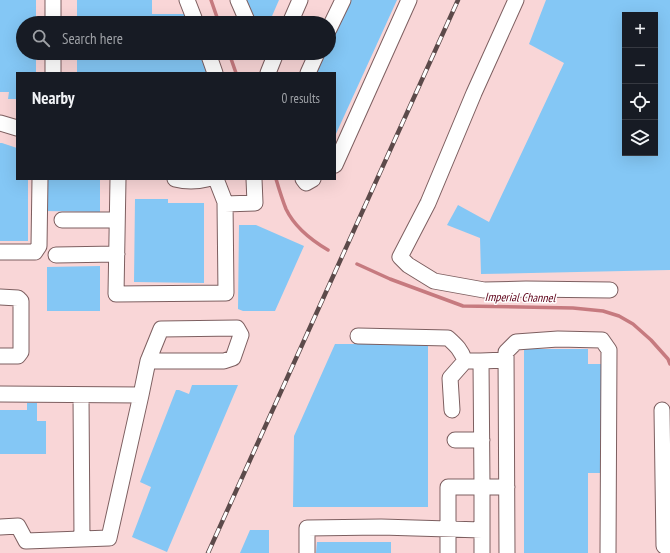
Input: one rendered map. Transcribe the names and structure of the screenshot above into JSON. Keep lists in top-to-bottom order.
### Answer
{
  "water": ["Imperial Channel"],
  "page": {
    "map_buttons": ["+", "−"],
    "search": "Search here",
    "heading": ["Nearby", "0 results"]
  }
}
